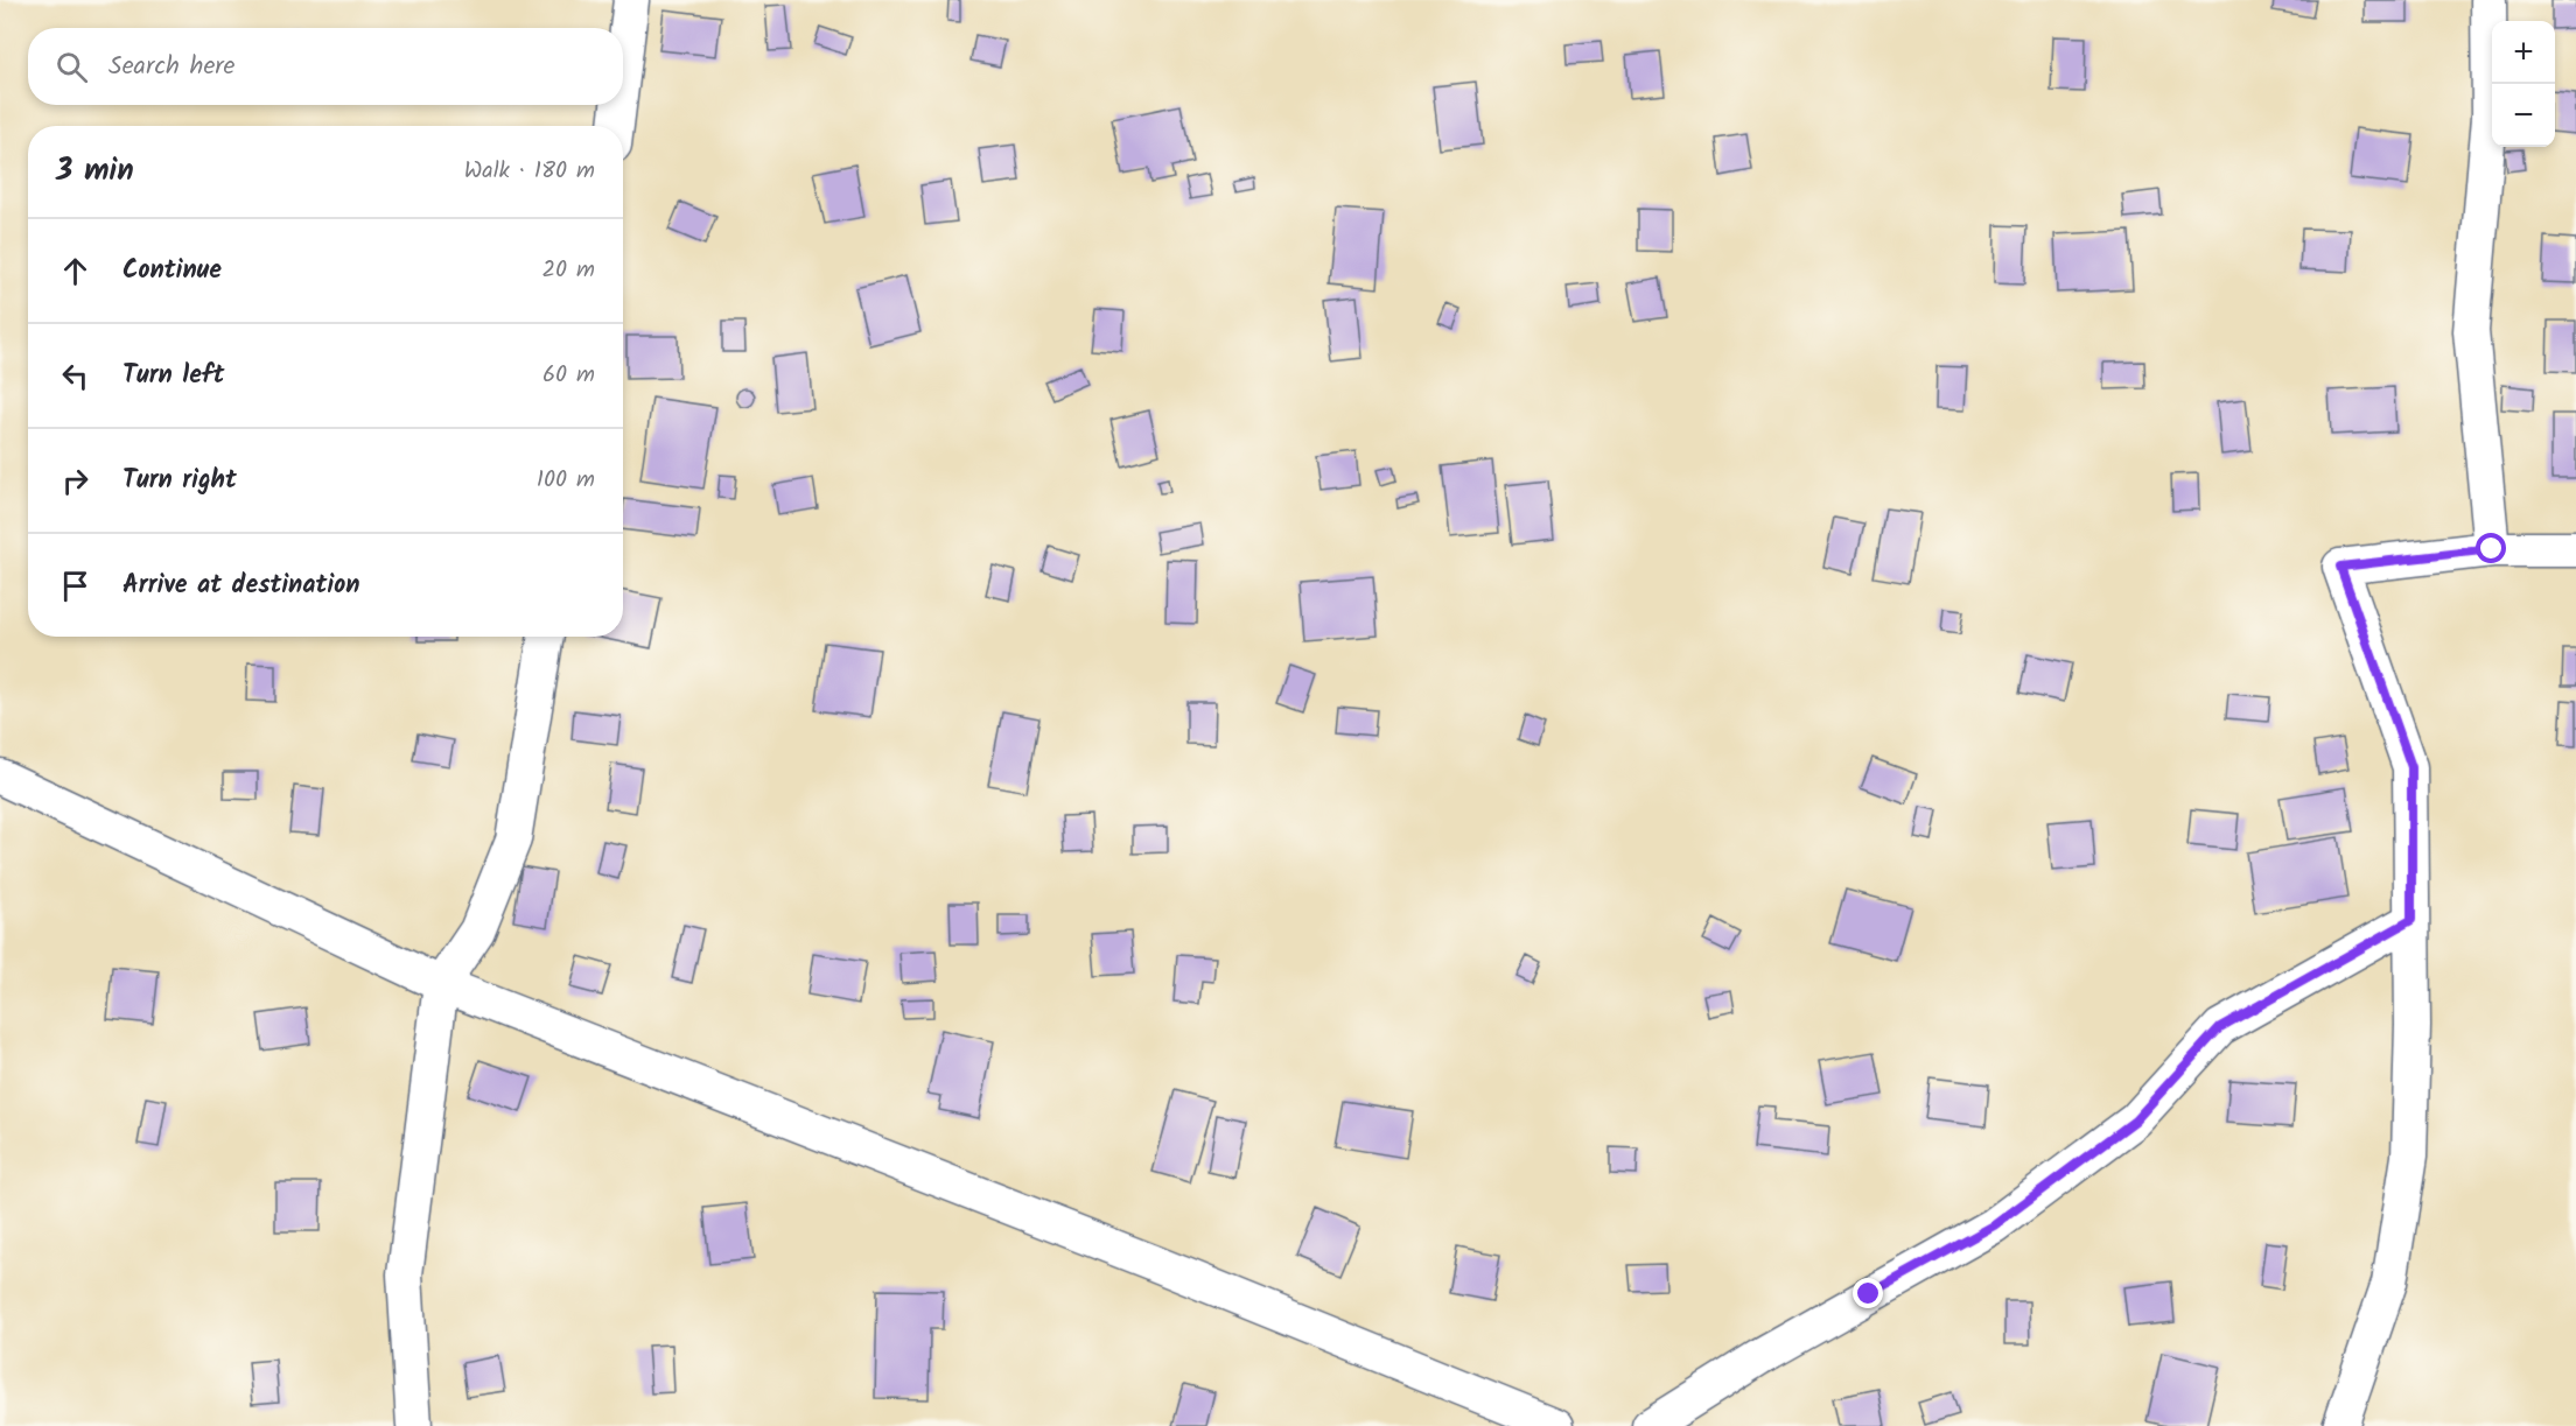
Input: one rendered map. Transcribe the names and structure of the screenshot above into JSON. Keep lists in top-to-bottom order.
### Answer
{
  "page": {
    "map_buttons": ["+", "−"],
    "search": "Search here",
    "heading": ["3 min", "Walk · 180 m"],
    "list": [
      ["Continue", "20 m"],
      ["Turn left", "60 m"],
      ["Turn right", "100 m"],
      "Arrive at destination"
    ]
  }
}
